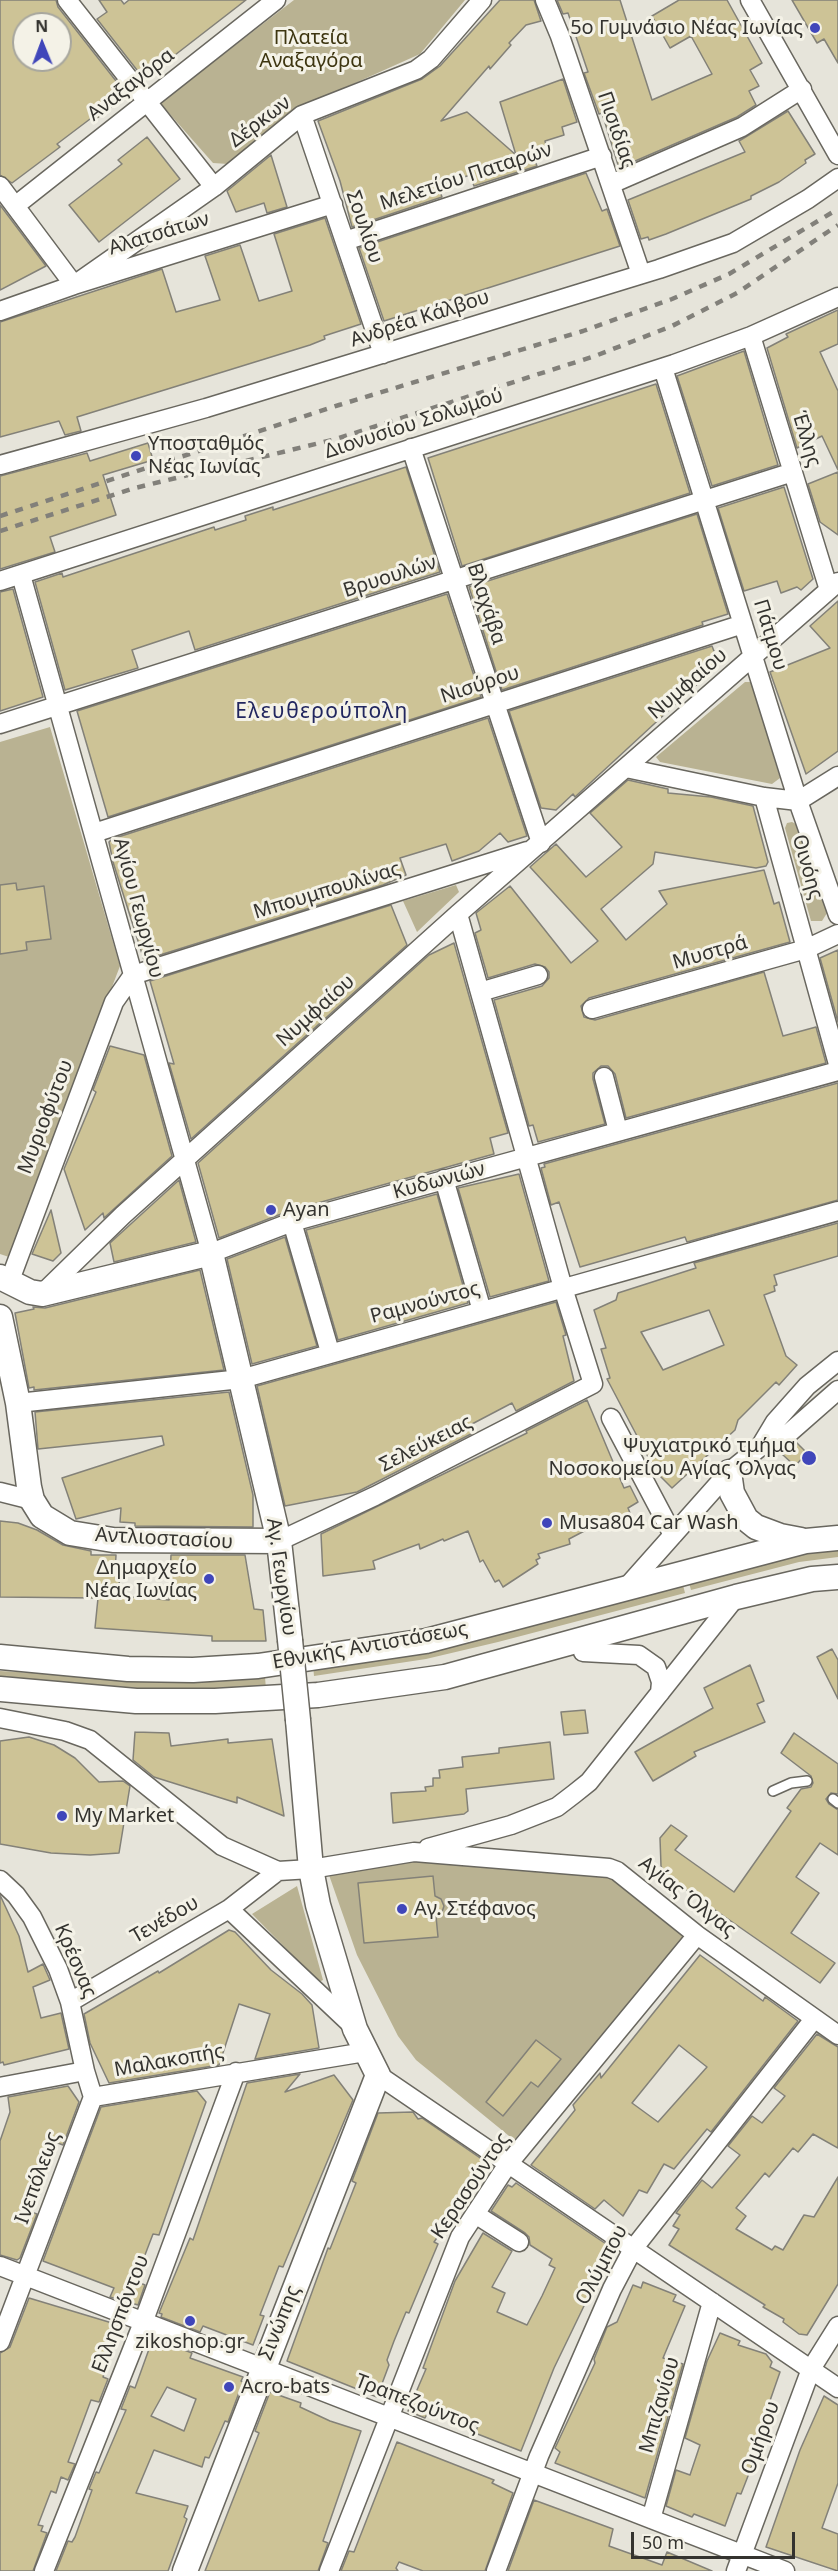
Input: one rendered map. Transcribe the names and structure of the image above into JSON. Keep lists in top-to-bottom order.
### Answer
{
  "streets": {
    "street": [
      "Αναξαγόρα",
      "Δέρκων",
      "Πισιδίας",
      "Μελετίου Παταρών",
      "Σουλίου",
      "Αλατσάτων",
      "Ανδρέα Κάλβου",
      "Διονυσίου Σολωμού",
      "Έλλης",
      "Βρυουλών",
      "Βλαχάβα",
      "Πάτμου",
      "Νυμφαίου",
      "Νισύρου",
      "Οινόης",
      "Μπουμπουλίνας",
      "Αγίου Γεωργίου",
      "Μυστρά",
      "Μυριοφύτου",
      "Κυδωνιών",
      "Ραμνούντος",
      "Σελεύκειας",
      "Αντλιοστασίου",
      "Αγ. Γεωργίου",
      "Εθνικής Αντιστάσεως",
      "Αγίας Όλγας",
      "Τενέδου",
      "Κρέσνας",
      "Μαλακοπής",
      "Ινεπόλεως",
      "Κερασούντος",
      "Ολύμπου",
      "Ελλησπόντου",
      "Σινώπης",
      "Τραπεζούντος",
      "Μπιζανίου",
      "Ομήρου"
    ]
  },
  "crossings": [
    ["Δέρκων", "Σουλίου"],
    ["Δέρκων", "Αλατσάτων"],
    ["Πισιδίας", "Μελετίου Παταρών"],
    ["Πισιδίας", "Ανδρέα Κάλβου"],
    ["Μελετίου Παταρών", "Σουλίου"],
    ["Σουλίου", "Αλατσάτων"],
    ["Σουλίου", "Ανδρέα Κάλβου"],
    ["Διονυσίου Σολωμού", "Έλλης"],
    ["Διονυσίου Σολωμού", "Βλαχάβα"],
    ["Διονυσίου Σολωμού", "Πάτμου"],
    ["Διονυσίου Σολωμού", "Αγίου Γεωργίου"],
    ["Έλλης", "Βρυουλών"],
    ["Έλλης", "Νυμφαίου"],
    ["Βρυουλών", "Βλαχάβα"],
    ["Βρυουλών", "Πάτμου"],
    ["Βρυουλών", "Αγίου Γεωργίου"],
    ["Βλαχάβα", "Νυμφαίου"],
    ["Βλαχάβα", "Νισύρου"],
    ["Βλαχάβα", "Μπουμπουλίνας"],
    ["Πάτμου", "Νυμφαίου"],
    ["Πάτμου", "Νισύρου"],
    ["Νυμφαίου", "Μπουμπουλίνας"],
    ["Νυμφαίου", "Αγίου Γεωργίου"],
    ["Νυμφαίου", "Κυδωνιών"],
    ["Νισύρου", "Αγίου Γεωργίου"],
    ["Οινόης", "Μυστρά"],
    ["Μπουμπουλίνας", "Αγίου Γεωργίου"],
    ["Μπουμπουλίνας", "Μυριοφύτου"],
    ["Αγίου Γεωργίου", "Μυριοφύτου"],
    ["Αγίου Γεωργίου", "Κυδωνιών"],
    ["Αγίου Γεωργίου", "Αγ. Γεωργίου"],
    ["Κυδωνιών", "Αγ. Γεωργίου"],
    ["Ραμνούντος", "Σελεύκειας"],
    ["Ραμνούντος", "Αγ. Γεωργίου"],
    ["Σελεύκειας", "Αντλιοστασίου"],
    ["Σελεύκειας", "Αγ. Γεωργίου"],
    ["Αντλιοστασίου", "Αγ. Γεωργίου"],
    ["Αγ. Γεωργίου", "Αγίας Όλγας"],
    ["Αγ. Γεωργίου", "Μαλακοπής"],
    ["Αγ. Γεωργίου", "Σινώπης"],
    ["Εθνικής Αντιστάσεως", "Αγίας Όλγας"],
    ["Αγίας Όλγας", "Τενέδου"],
    ["Αγίας Όλγας", "Κερασούντος"],
    ["Αγίας Όλγας", "Ολύμπου"],
    ["Τενέδου", "Κρέσνας"],
    ["Κρέσνας", "Μαλακοπής"],
    ["Μαλακοπής", "Ινεπόλεως"],
    ["Μαλακοπής", "Ελλησπόντου"],
    ["Ινεπόλεως", "Τραπεζούντος"],
    ["Κερασούντος", "Τραπεζούντος"],
    ["Ολύμπου", "Τραπεζούντος"],
    ["Ελλησπόντου", "Τραπεζούντος"],
    ["Σινώπης", "Τραπεζούντος"],
    ["Τραπεζούντος", "Μπιζανίου"],
    ["Τραπεζούντος", "Ομήρου"]
  ],
  "districts": ["Ελευθερούπολη"],
  "parks": ["Πλατεία Αναξαγόρα"],
  "places": [
    "5ο Γυμνάσιο Νέας Ιωνίας",
    "Υποσταθμός Νέας Ιωνίας",
    "Ayan",
    "Ψυχιατρικό τμήμα Νοσοκομείου Αγίας Όλγας",
    "Musa804 Car Wash",
    "Δημαρχείο Νέας Ιωνίας",
    "My Market",
    "Αγ. Στέφανος",
    "zikoshop.gr",
    "Acro-bats"
  ],
  "scale_bar": "50 m",
  "north": "top"
}
